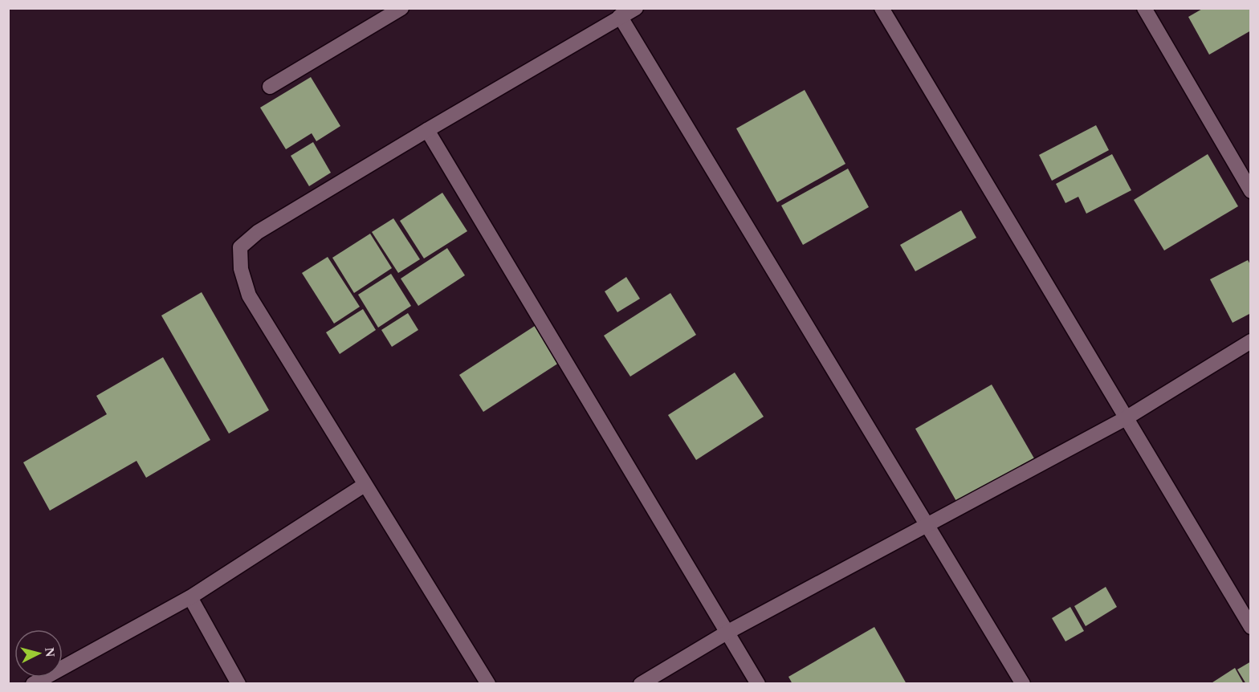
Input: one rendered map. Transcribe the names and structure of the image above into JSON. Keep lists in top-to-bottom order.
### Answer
{
  "north": "right"
}
